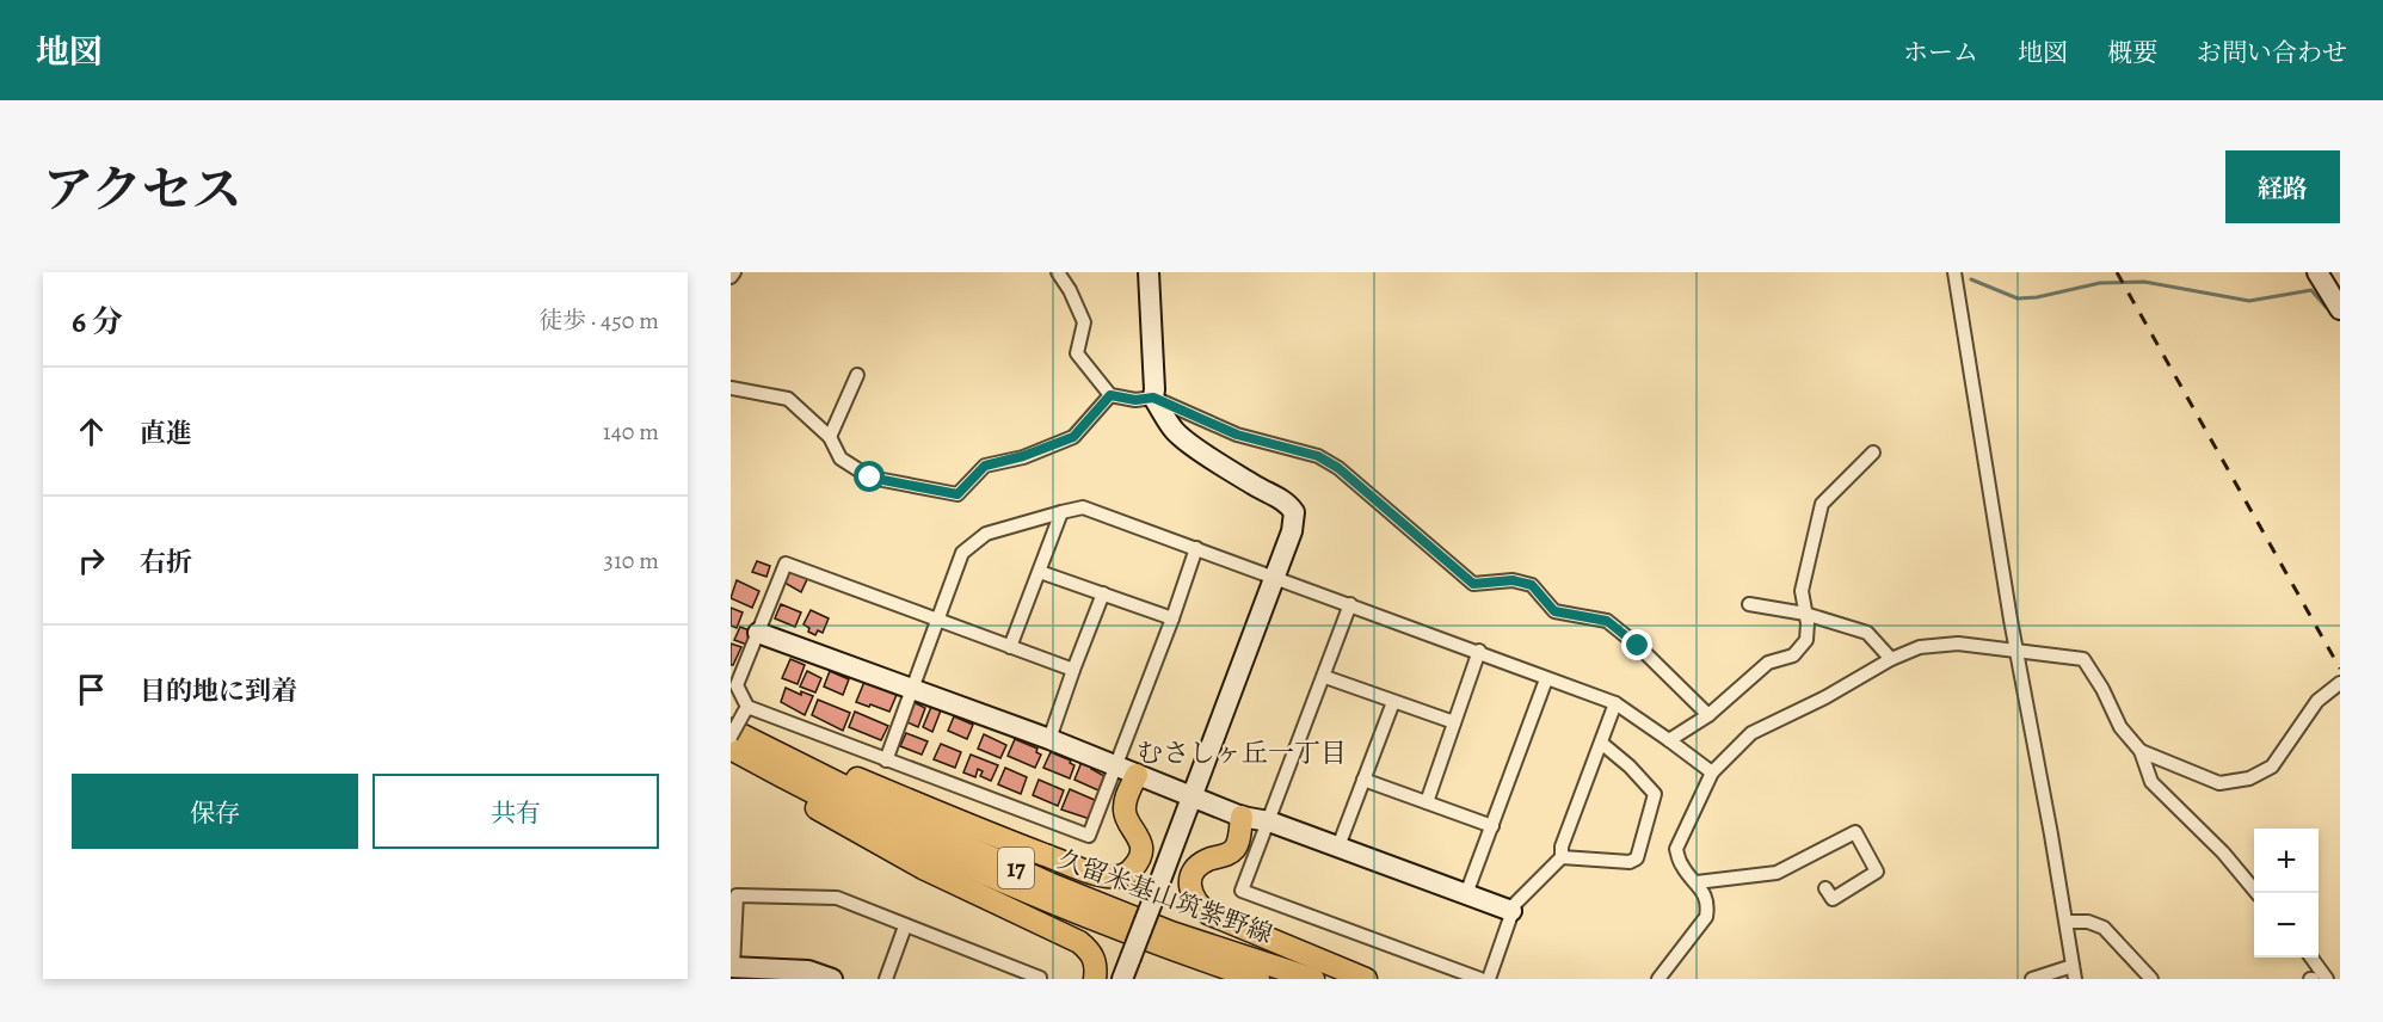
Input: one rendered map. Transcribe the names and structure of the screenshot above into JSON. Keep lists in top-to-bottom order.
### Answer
{
  "streets": {
    "main road": ["17", "久留米基山筑紫野線"]
  },
  "districts": ["むさしヶ丘一丁目"],
  "page": {
    "header": "地図",
    "nav": [
      "ホーム",
      "地図",
      "概要",
      "お問い合わせ"
    ],
    "title": "アクセス",
    "buttons": [
      "経路",
      ["保存", "共有"]
    ],
    "heading": ["6 分", "徒歩 · 450 m"],
    "list": [
      ["直進", "140 m"],
      ["右折", "310 m"],
      "目的地に到着"
    ],
    "map_buttons": ["+", "−"]
  }
}
